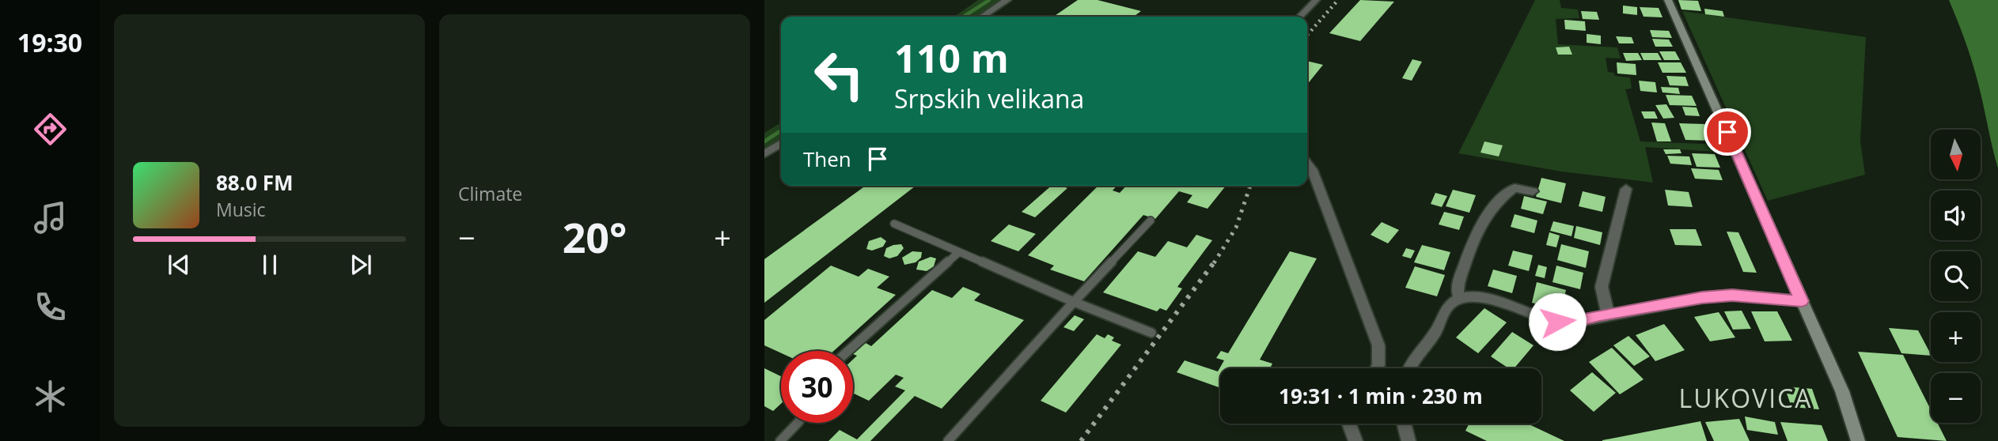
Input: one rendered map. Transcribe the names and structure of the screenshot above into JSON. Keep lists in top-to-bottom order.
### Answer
{
  "districts": ["LUKOVICA"],
  "north": "bottom",
  "page": {
    "tabs": "19:30",
    "tile": "Climate",
    "turn": ["110 m", "Srpskih velikana"],
    "map_buttons": ["+", "−"],
    "then": "Then",
    "song": ["88.0 FM", "Music"],
    "heat": ["−", "20°", "+"],
    "limit": "30",
    "trip": "19:31 · 1 min · 230 m"
  }
}
